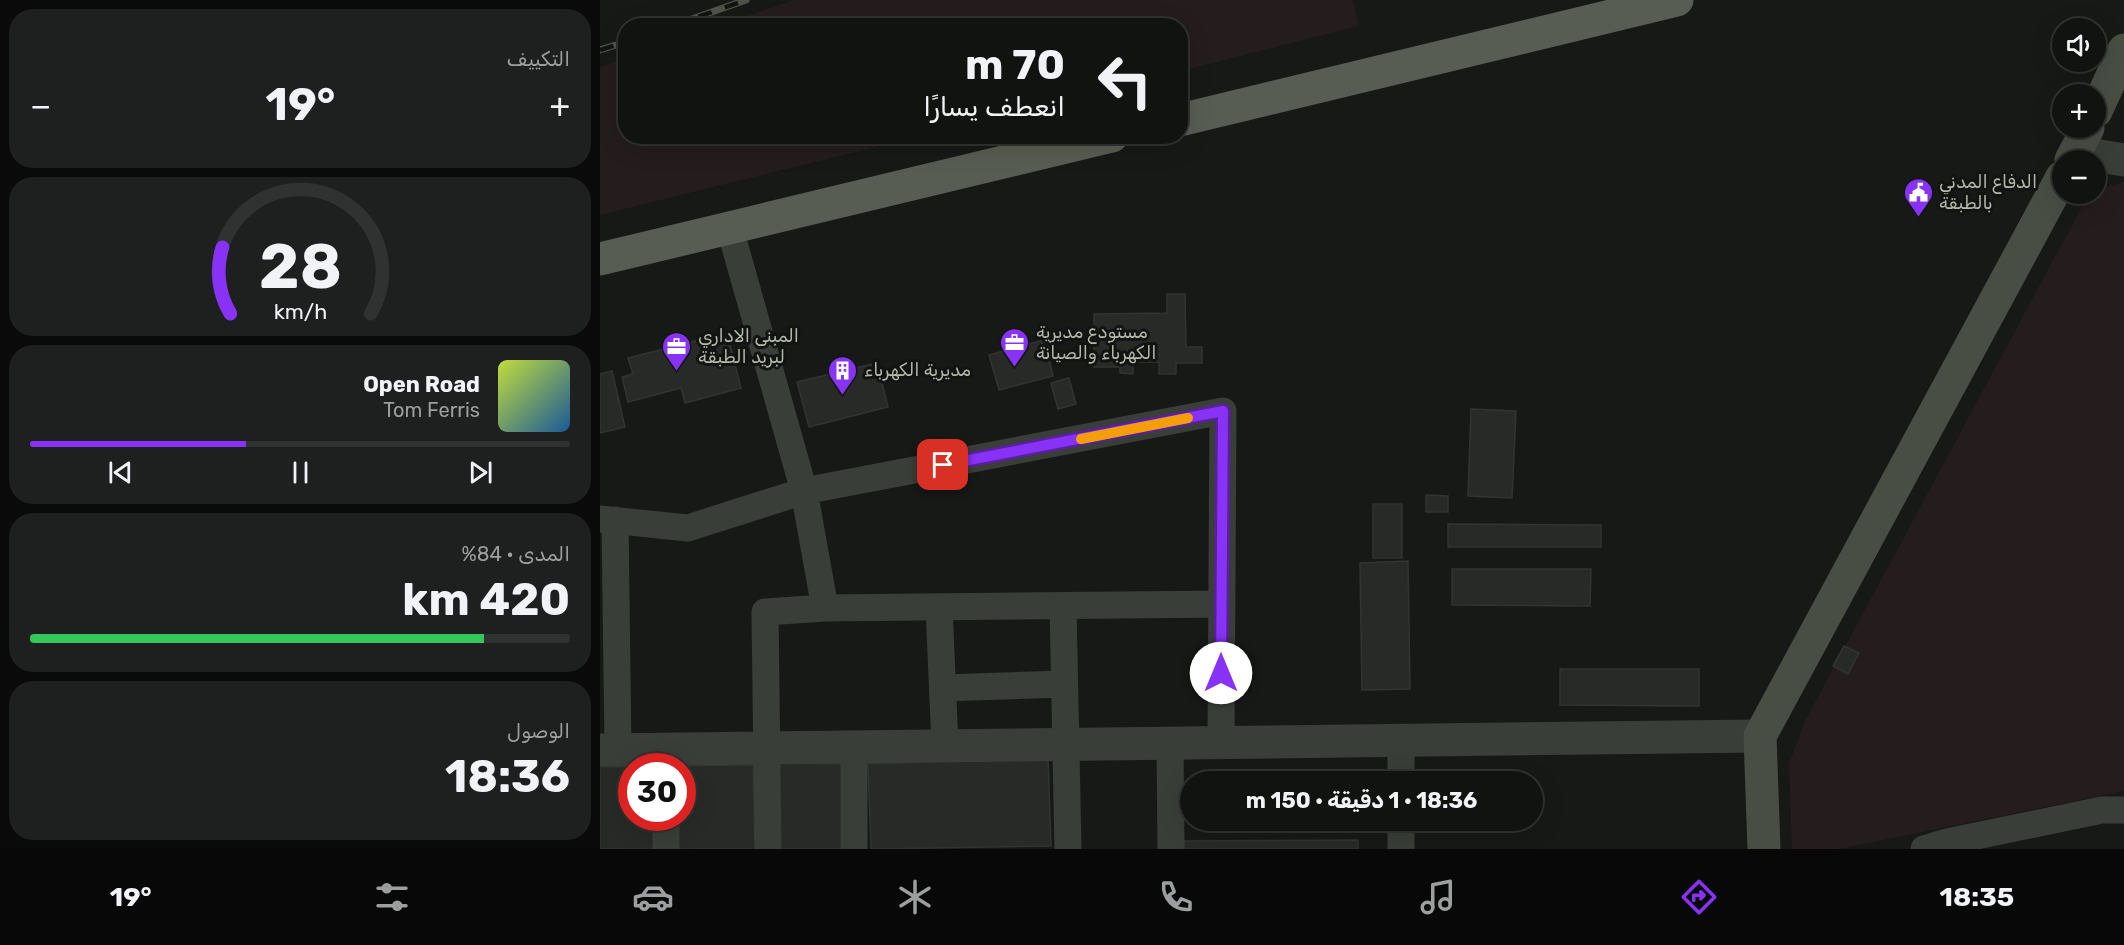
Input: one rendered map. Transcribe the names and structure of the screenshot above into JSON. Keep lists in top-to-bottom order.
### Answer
{
  "places": {
    "public building": ["الدفاع المدني بالطبقة"],
    "office": ["مستودع مديرية الكهرباء والصيانة", "المبنى الاداري لبريد الطبقة"],
    "building": ["مديرية الكهرباء"]
  },
  "page": {
    "tile": [
      "التكييف",
      ["المدى · 84%", "420 km"],
      ["الوصول", "18:36"]
    ],
    "map_buttons": ["+", "−"],
    "turn": ["70 m", "انعطف يسارًا"],
    "heat": ["−", "19°", "+"],
    "song": ["Open Road", "Tom Ferris"],
    "limit": "30",
    "trip": "18:36 · 1 دقيقة · 150 m",
    "tabs": ["18:35", "19°"],
    "gauge": ["28", "km/h"]
  }
}
